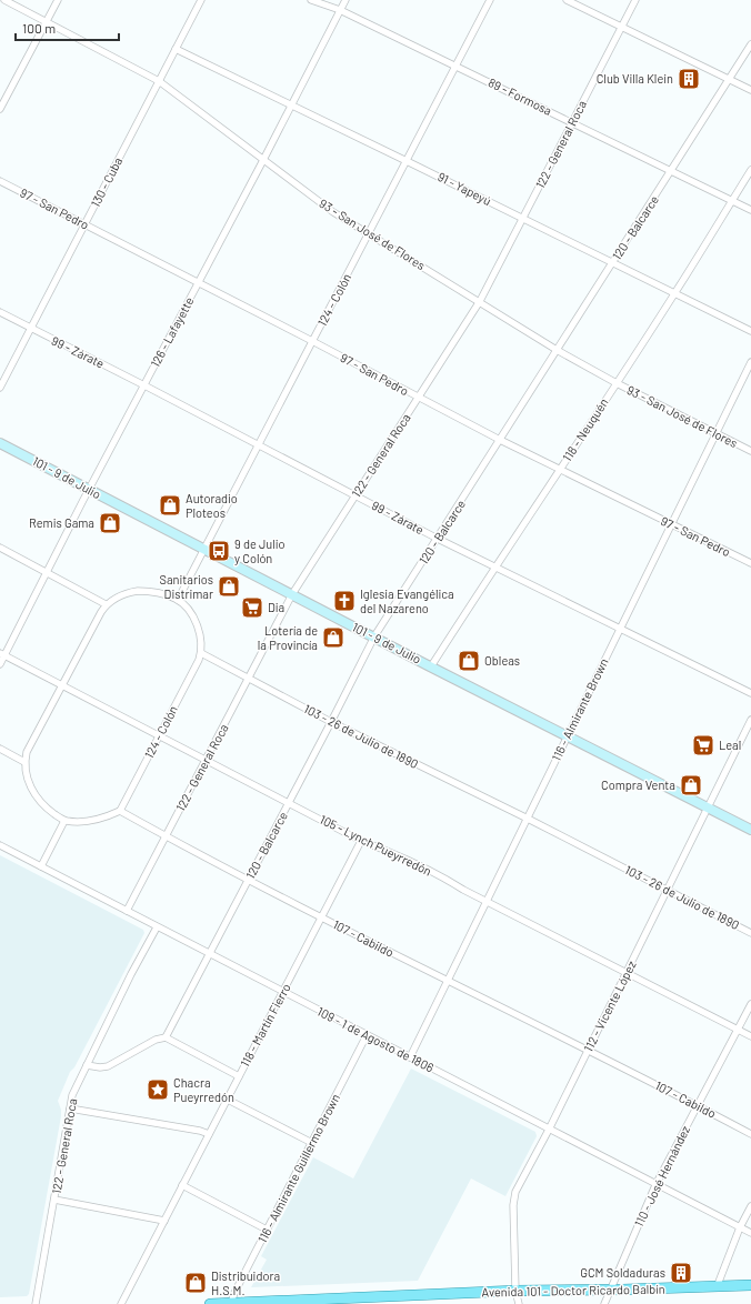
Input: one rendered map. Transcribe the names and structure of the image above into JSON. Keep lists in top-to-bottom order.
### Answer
{
  "streets": {
    "main road": ["Avenida 101 - Doctor Ricardo Balbín"],
    "street": [
      "89 - Formosa",
      "122 - General Roca",
      "130 - Cuba",
      "91 - Yapeyú",
      "97 - San Pedro",
      "120 - Balcarce",
      "93 - San José de Flores",
      "124 - Colón",
      "126 - Lafayette",
      "99 - Zárate",
      "118 - Neuquén",
      "101 - 9 de Julio",
      "116 - Almirante Brown",
      "103 - 26 de Julio de 1890",
      "105 - Lynch Pueyrredón",
      "107 - Cabildo",
      "112 - Vicente López",
      "118 - Martín Fierro",
      "109 - 1 de Agosto de 1806",
      "116 - Almirante Guillermo Brown",
      "110 - José Hernández"
    ]
  },
  "crossings": [
    ["89 - Formosa", "122 - General Roca"],
    ["89 - Formosa", "120 - Balcarce"],
    ["89 - Formosa", "124 - Colón"],
    ["89 - Formosa", "126 - Lafayette"],
    ["89 - Formosa", "118 - Neuquén"],
    ["122 - General Roca", "91 - Yapeyú"],
    ["122 - General Roca", "97 - San Pedro"],
    ["122 - General Roca", "93 - San José de Flores"],
    ["122 - General Roca", "99 - Zárate"],
    ["122 - General Roca", "101 - 9 de Julio"],
    ["122 - General Roca", "103 - 26 de Julio de 1890"],
    ["122 - General Roca", "105 - Lynch Pueyrredón"],
    ["122 - General Roca", "107 - Cabildo"],
    ["122 - General Roca", "109 - 1 de Agosto de 1806"],
    ["130 - Cuba", "91 - Yapeyú"],
    ["130 - Cuba", "97 - San Pedro"],
    ["130 - Cuba", "93 - San José de Flores"],
    ["130 - Cuba", "99 - Zárate"],
    ["91 - Yapeyú", "120 - Balcarce"],
    ["91 - Yapeyú", "124 - Colón"],
    ["91 - Yapeyú", "126 - Lafayette"],
    ["91 - Yapeyú", "118 - Neuquén"],
    ["97 - San Pedro", "120 - Balcarce"],
    ["97 - San Pedro", "124 - Colón"],
    ["97 - San Pedro", "126 - Lafayette"],
    ["97 - San Pedro", "118 - Neuquén"],
    ["97 - San Pedro", "116 - Almirante Brown"],
    ["120 - Balcarce", "93 - San José de Flores"],
    ["120 - Balcarce", "99 - Zárate"],
    ["120 - Balcarce", "101 - 9 de Julio"],
    ["120 - Balcarce", "103 - 26 de Julio de 1890"],
    ["120 - Balcarce", "105 - Lynch Pueyrredón"],
    ["120 - Balcarce", "107 - Cabildo"],
    ["120 - Balcarce", "109 - 1 de Agosto de 1806"],
    ["93 - San José de Flores", "124 - Colón"],
    ["93 - San José de Flores", "126 - Lafayette"],
    ["93 - San José de Flores", "118 - Neuquén"],
    ["93 - San José de Flores", "116 - Almirante Brown"],
    ["124 - Colón", "99 - Zárate"],
    ["124 - Colón", "101 - 9 de Julio"],
    ["124 - Colón", "103 - 26 de Julio de 1890"],
    ["124 - Colón", "105 - Lynch Pueyrredón"],
    ["124 - Colón", "107 - Cabildo"],
    ["126 - Lafayette", "99 - Zárate"],
    ["126 - Lafayette", "101 - 9 de Julio"],
    ["126 - Lafayette", "105 - Lynch Pueyrredón"],
    ["99 - Zárate", "118 - Neuquén"],
    ["99 - Zárate", "116 - Almirante Brown"],
    ["118 - Neuquén", "101 - 9 de Julio"],
    ["101 - 9 de Julio", "116 - Almirante Brown"],
    ["101 - 9 de Julio", "112 - Vicente López"],
    ["116 - Almirante Brown", "103 - 26 de Julio de 1890"],
    ["116 - Almirante Brown", "105 - Lynch Pueyrredón"],
    ["116 - Almirante Brown", "107 - Cabildo"],
    ["116 - Almirante Brown", "109 - 1 de Agosto de 1806"],
    ["103 - 26 de Julio de 1890", "105 - Lynch Pueyrredón"],
    ["103 - 26 de Julio de 1890", "112 - Vicente López"],
    ["105 - Lynch Pueyrredón", "107 - Cabildo"],
    ["105 - Lynch Pueyrredón", "112 - Vicente López"],
    ["105 - Lynch Pueyrredón", "118 - Martín Fierro"],
    ["105 - Lynch Pueyrredón", "110 - José Hernández"],
    ["107 - Cabildo", "112 - Vicente López"],
    ["107 - Cabildo", "118 - Martín Fierro"],
    ["107 - Cabildo", "110 - José Hernández"],
    ["112 - Vicente López", "109 - 1 de Agosto de 1806"],
    ["112 - Vicente López", "Avenida 101 - Doctor Ricardo Balbín"],
    ["118 - Martín Fierro", "109 - 1 de Agosto de 1806"],
    ["109 - 1 de Agosto de 1806", "116 - Almirante Guillermo Brown"],
    ["109 - 1 de Agosto de 1806", "110 - José Hernández"],
    ["116 - Almirante Guillermo Brown", "Avenida 101 - Doctor Ricardo Balbín"],
    ["110 - José Hernández", "Avenida 101 - Doctor Ricardo Balbín"]
  ],
  "places": {
    "building": ["Club Villa Klein", "GCM Soldaduras"],
    "shop": [
      "Autoradio Ploteos",
      "Remis Gama",
      "Sanitarios Distrimar",
      "Lotería de la Provincía",
      "Obleas",
      "Compra Venta",
      "Distribuidora H.S.M."
    ],
    "bus stop": ["9 de Julio y Colón"],
    "church": ["Iglesia Evangélica del Nazareno"],
    "supermarket": ["Dia", "Leal"],
    "place": ["Chacra Pueyrredón"]
  },
  "scale_bar": "100 m"
}
